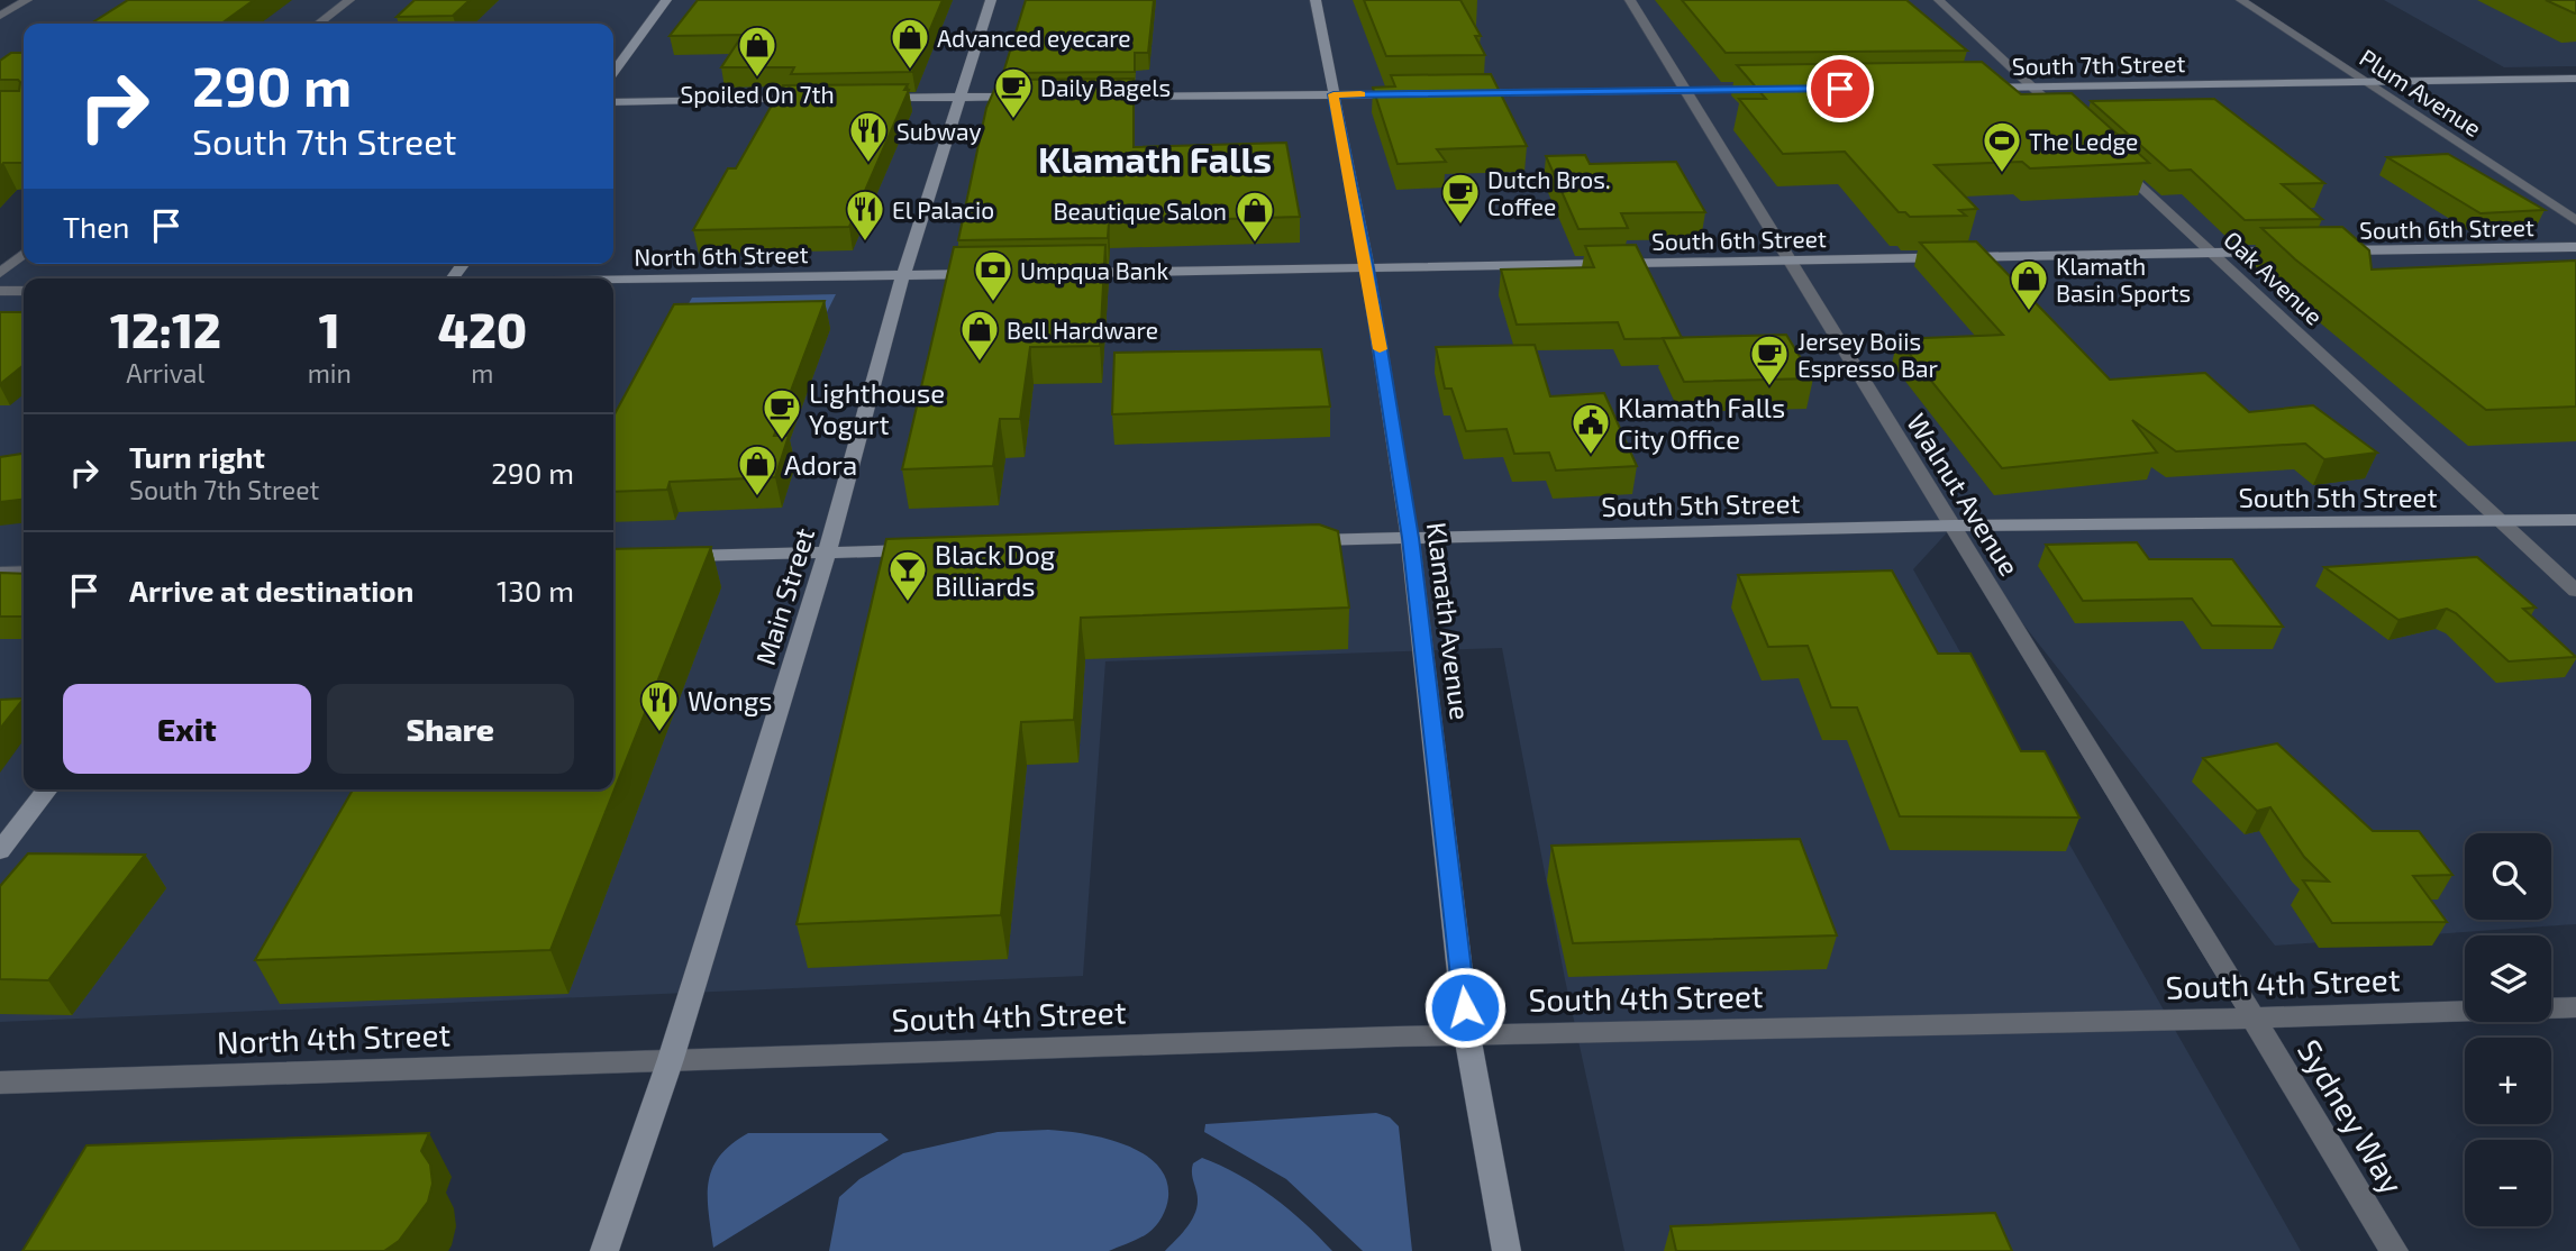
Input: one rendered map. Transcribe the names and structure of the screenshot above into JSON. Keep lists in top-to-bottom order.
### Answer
{
  "streets": {
    "main road": [
      "South 7th Street",
      "South 6th Street",
      "North 6th Street",
      "South 5th Street",
      "Main Street",
      "Klamath Avenue"
    ],
    "street": [
      "Plum Avenue",
      "Oak Avenue",
      "Walnut Avenue",
      "South 4th Street",
      "North 4th Street",
      "Sydney Way"
    ]
  },
  "crossings": [
    ["South 7th Street", "Plum Avenue"],
    ["South 6th Street", "Oak Avenue"],
    ["South 6th Street", "Walnut Avenue"],
    ["South 6th Street", "Klamath Avenue"],
    ["North 6th Street", "Main Street"],
    ["Oak Avenue", "South 5th Street"],
    ["Walnut Avenue", "South 5th Street"],
    ["Walnut Avenue", "South 4th Street"],
    ["Walnut Avenue", "Sydney Way"],
    ["South 5th Street", "Klamath Avenue"],
    ["Main Street", "South 4th Street"],
    ["Main Street", "North 4th Street"],
    ["Klamath Avenue", "South 4th Street"],
    ["South 4th Street", "North 4th Street"],
    ["South 4th Street", "Sydney Way"]
  ],
  "districts": ["Klamath Falls"],
  "places": {
    "shop": [
      "Advanced eyecare",
      "Spoiled On 7th",
      "Beautique Salon",
      "Klamath Basin Sports",
      "Bell Hardware",
      "Adora"
    ],
    "cafe": [
      "Daily Bagels",
      "Dutch Bros. Coffee",
      "Jersey Boiis Espresso Bar",
      "Lighthouse Yogurt"
    ],
    "restaurant": ["Subway", "El Palacio", "Wongs"],
    "sports": ["The Ledge"],
    "bank": ["Umpqua Bank"],
    "public building": ["Klamath Falls City Office"],
    "bar": ["Black Dog Billiards"]
  },
  "page": {
    "turn": ["290 m", "South 7th Street"],
    "then": "Then",
    "eta": [
      "12:12",
      "Arrival",
      "1",
      "min",
      "420",
      "m"
    ],
    "list": [
      {
        "name": "Turn right",
        "note": "South 7th Street",
        "value": "290 m"
      },
      {
        "name": "Arrive at destination",
        "value": "130 m"
      }
    ],
    "buttons": ["Exit", "Share"],
    "map_buttons": ["+", "−"]
  }
}
